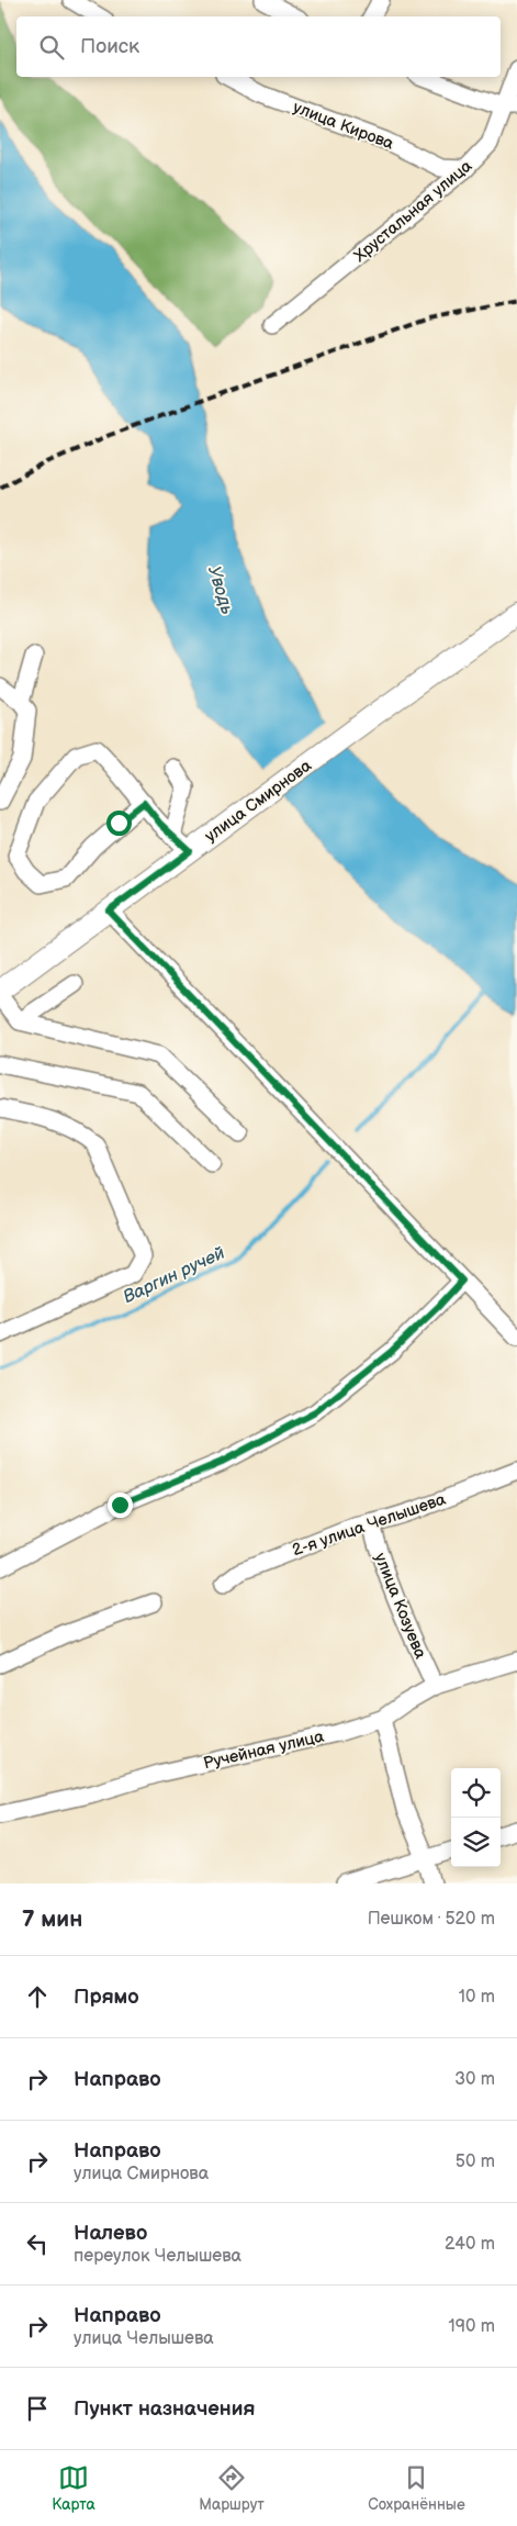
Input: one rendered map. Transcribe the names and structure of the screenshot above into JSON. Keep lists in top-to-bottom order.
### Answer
{
  "streets": {
    "main road": ["улица Смирнова"],
    "street": [
      "улица Кирова",
      "Хрустальная улица",
      "2-я улица Челышева",
      "улица Козуева",
      "Ручейная улица"
    ]
  },
  "crossings": [
    ["улица Кирова", "Хрустальная улица"],
    ["2-я улица Челышева", "улица Козуева"],
    ["улица Козуева", "Ручейная улица"]
  ],
  "water": ["Уводь", "Варгин ручей"],
  "page": {
    "search": "Поиск",
    "heading": ["7 мин", "Пешком · 520 m"],
    "list": [
      ["Прямо", "10 m"],
      ["Направо", "30 m"],
      ["Направо", "улица Смирнова", "50 m"],
      ["Налево", "переулок Челышева", "240 m"],
      ["Направо", "улица Челышева", "190 m"],
      "Пункт назначения"
    ],
    "nav": ["Карта", "Маршрут", "Сохранённые"]
  }
}
